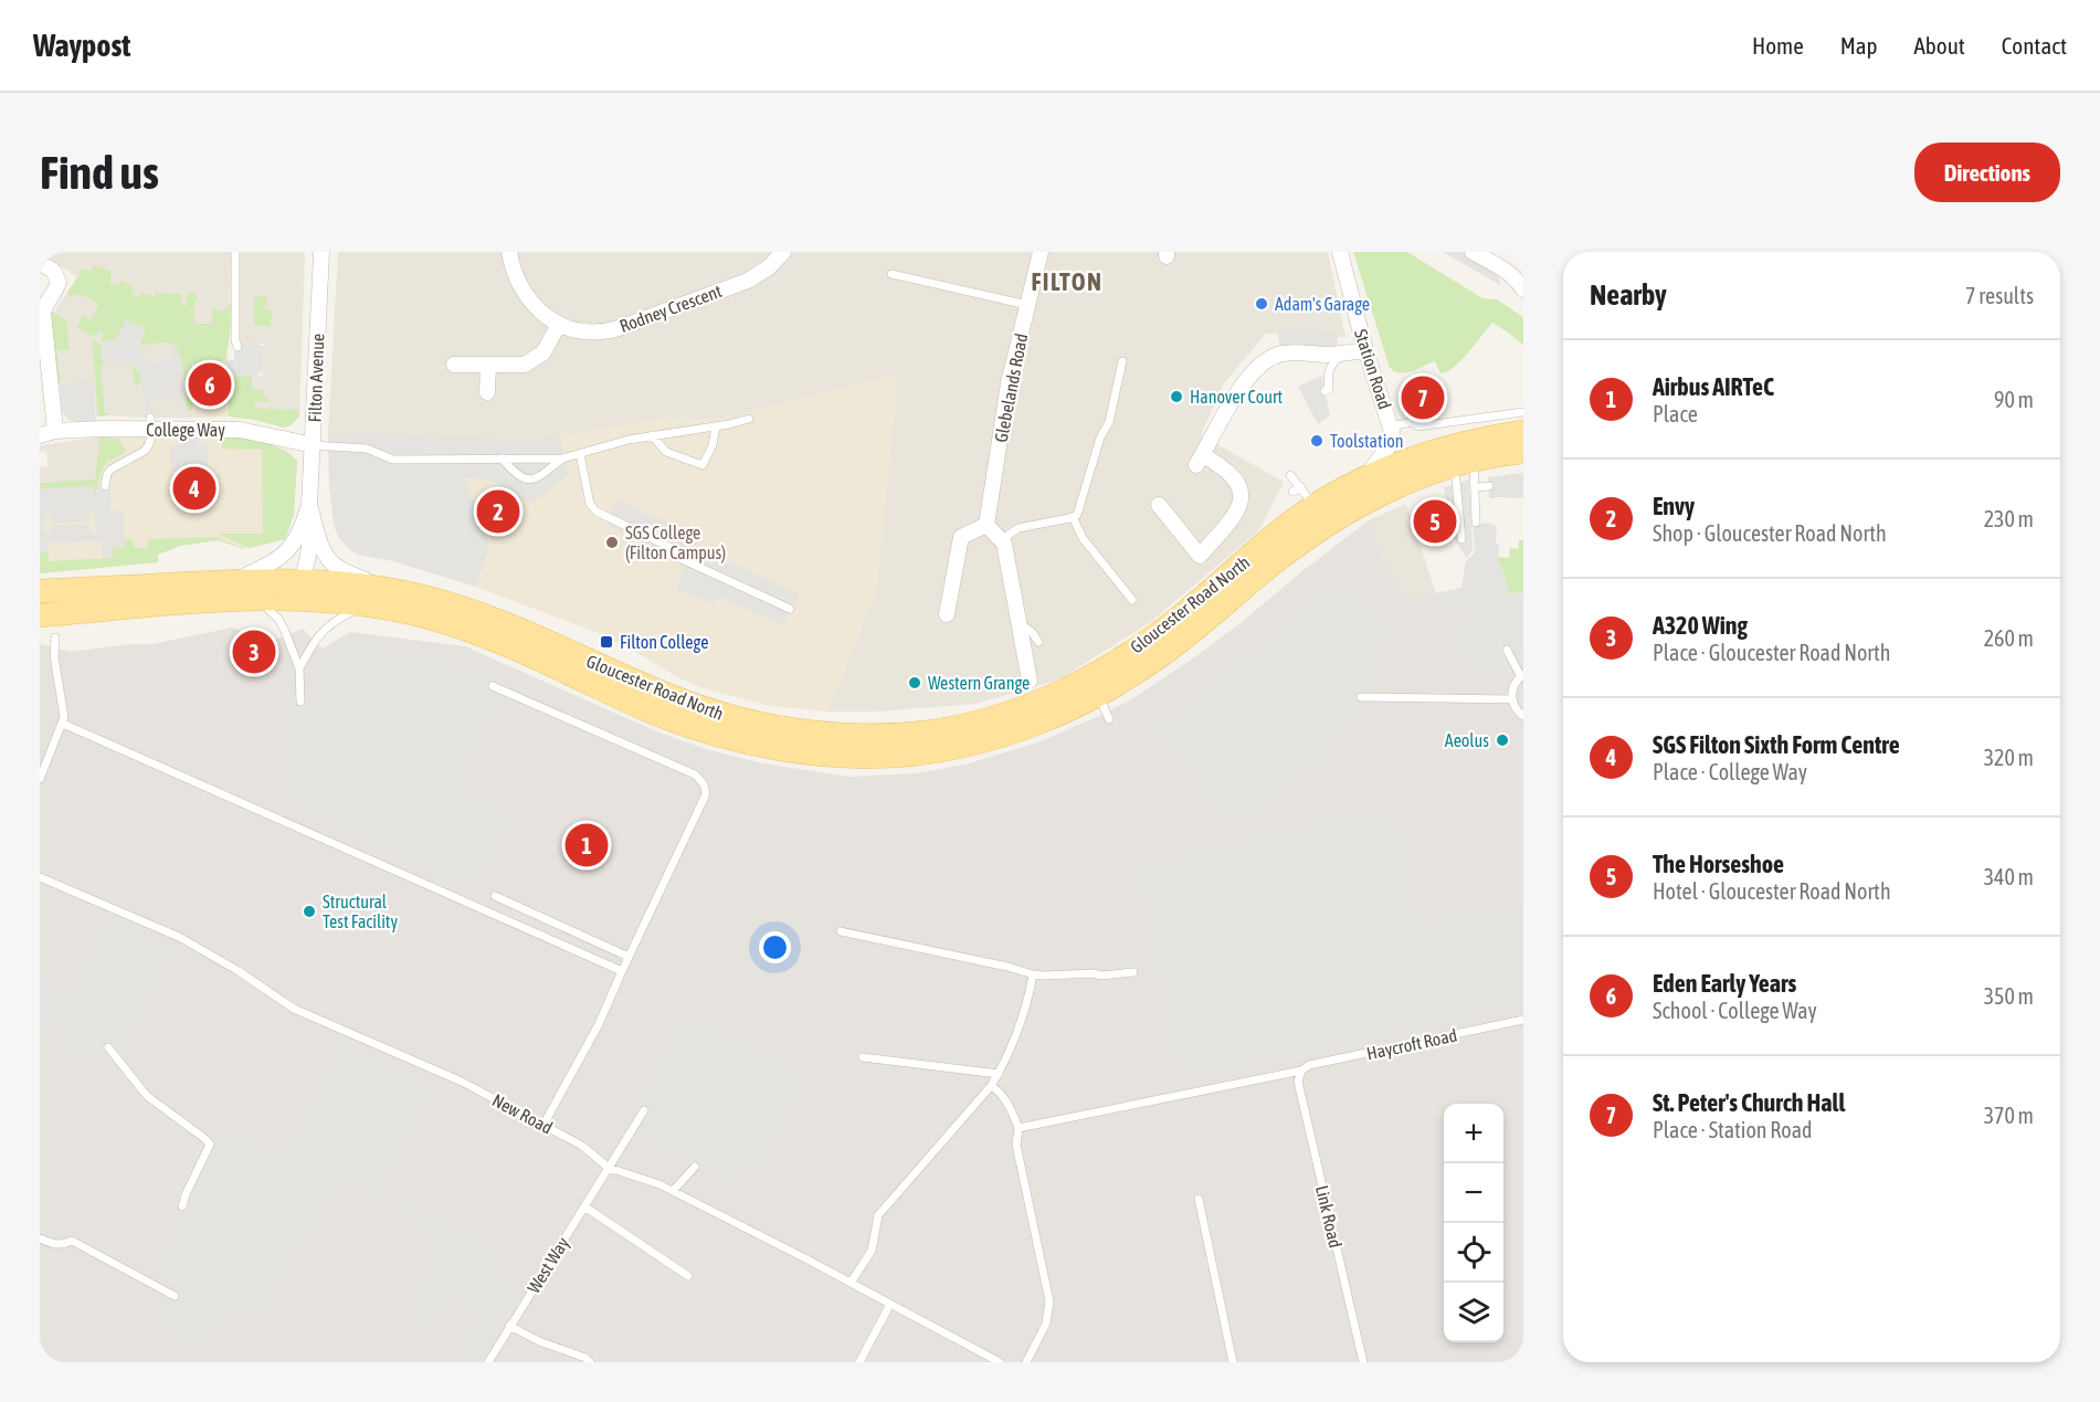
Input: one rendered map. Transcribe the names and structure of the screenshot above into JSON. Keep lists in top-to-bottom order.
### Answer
{
  "streets": {
    "main road": ["Gloucester Road North"],
    "street": [
      "Rodney Crescent",
      "Station Road",
      "Filton Avenue",
      "Glebelands Road",
      "College Way"
    ],
    "lane": [
      "Haycroft Road",
      "New Road",
      "Link Road",
      "West Way"
    ]
  },
  "crossings": [
    ["Station Road", "Gloucester Road North"],
    ["Filton Avenue", "College Way"],
    ["Filton Avenue", "Gloucester Road North"],
    ["Haycroft Road", "Link Road"],
    ["New Road", "West Way"]
  ],
  "districts": ["FILTON"],
  "places": {
    "other": [
      "Adam's Garage",
      "Hanover Court",
      "Toolstation",
      "SGS College (Filton Campus)",
      "Western Grange",
      "Aeolus",
      "Structural Test Facility"
    ],
    "transit": ["Filton College"]
  },
  "page": {
    "header": "Waypost",
    "nav": [
      "Home",
      "Map",
      "About",
      "Contact"
    ],
    "buttons": "Directions",
    "title": "Find us",
    "heading": ["Nearby", "7 results"],
    "list": [
      {
        "mark": "1",
        "name": "Airbus AIRTeC",
        "note": "Place",
        "value": "90 m"
      },
      {
        "mark": "2",
        "name": "Envy",
        "note": "Shop · Gloucester Road North",
        "value": "230 m"
      },
      {
        "mark": "3",
        "name": "A320 Wing",
        "note": "Place · Gloucester Road North",
        "value": "260 m"
      },
      {
        "mark": "4",
        "name": "SGS Filton Sixth Form Centre",
        "note": "Place · College Way",
        "value": "320 m"
      },
      {
        "mark": "5",
        "name": "The Horseshoe",
        "note": "Hotel · Gloucester Road North",
        "value": "340 m"
      },
      {
        "mark": "6",
        "name": "Eden Early Years",
        "note": "School · College Way",
        "value": "350 m"
      },
      {
        "mark": "7",
        "name": "St. Peter's Church Hall",
        "note": "Place · Station Road",
        "value": "370 m"
      }
    ],
    "pins": [
      "6",
      "7",
      "4",
      "2",
      "5",
      "3",
      "1"
    ],
    "map_buttons": ["+", "−"]
  }
}
